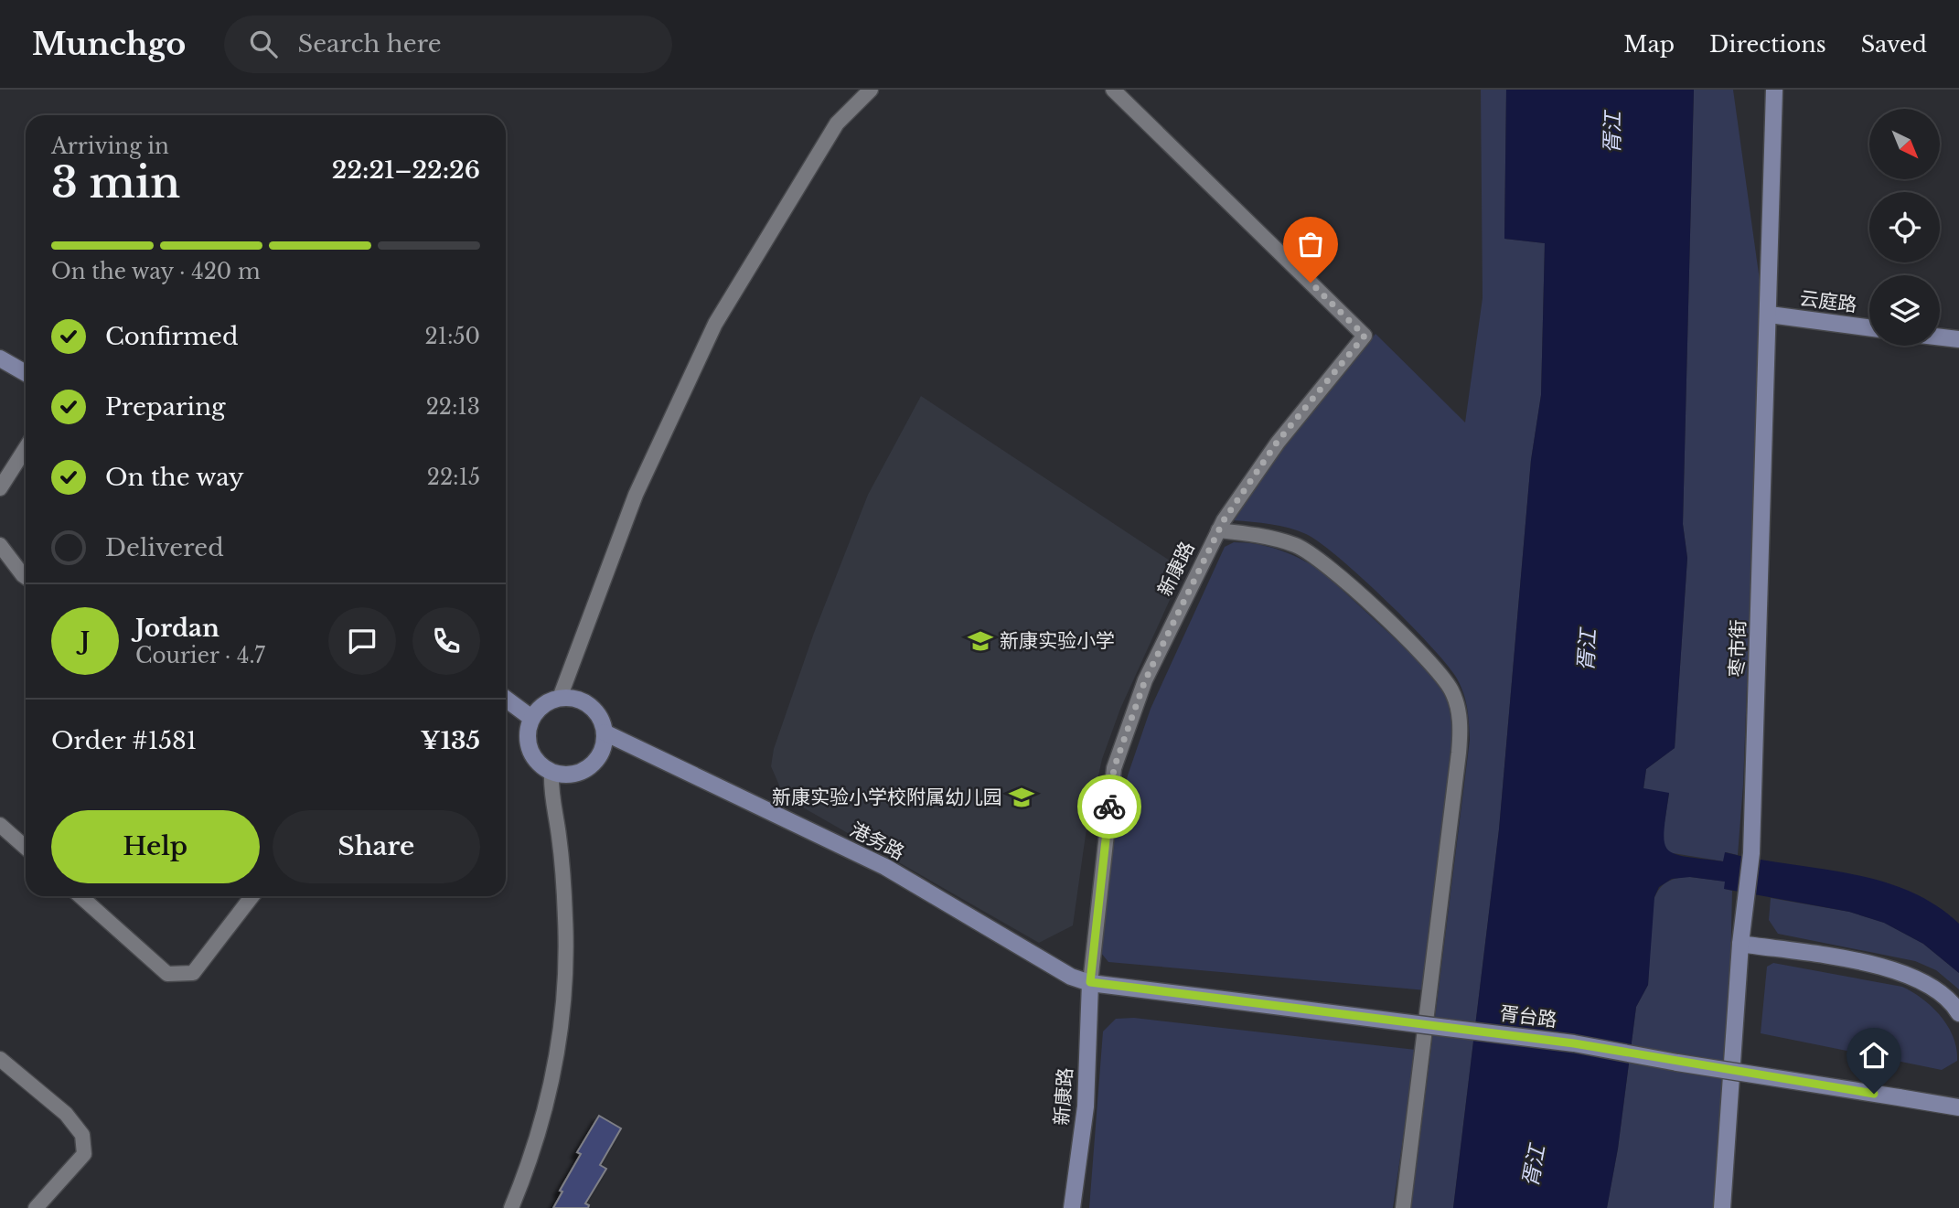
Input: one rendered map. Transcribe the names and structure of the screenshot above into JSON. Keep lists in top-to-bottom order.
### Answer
{
  "streets": {
    "street": [
      "云庭路",
      "新康路",
      "枣市街",
      "港务路",
      "胥台路"
    ]
  },
  "crossings": [
    ["云庭路", "枣市街"],
    ["新康路", "港务路"],
    ["新康路", "胥台路"],
    ["港务路", "胥台路"]
  ],
  "water": ["胥江"],
  "places": {
    "school or university": ["新康实验小学", "新康实验小学校附属幼儿园"]
  },
  "north": "bottom right",
  "page": {
    "header": "Munchgo",
    "search": "Search here",
    "nav": ["Map", "Directions", "Saved"],
    "heading": ["3 min", "Arriving in", "22:21–22:26"],
    "panel": [
      "Jordan",
      "Courier · 4.7",
      "Order #1581",
      "¥135"
    ],
    "bar": "On the way · 420 m",
    "list": [
      ["Confirmed", "21:50"],
      ["Preparing", "22:13"],
      ["On the way", "22:15"],
      "Delivered"
    ],
    "round": "J",
    "buttons": ["Help", "Share"]
  }
}
